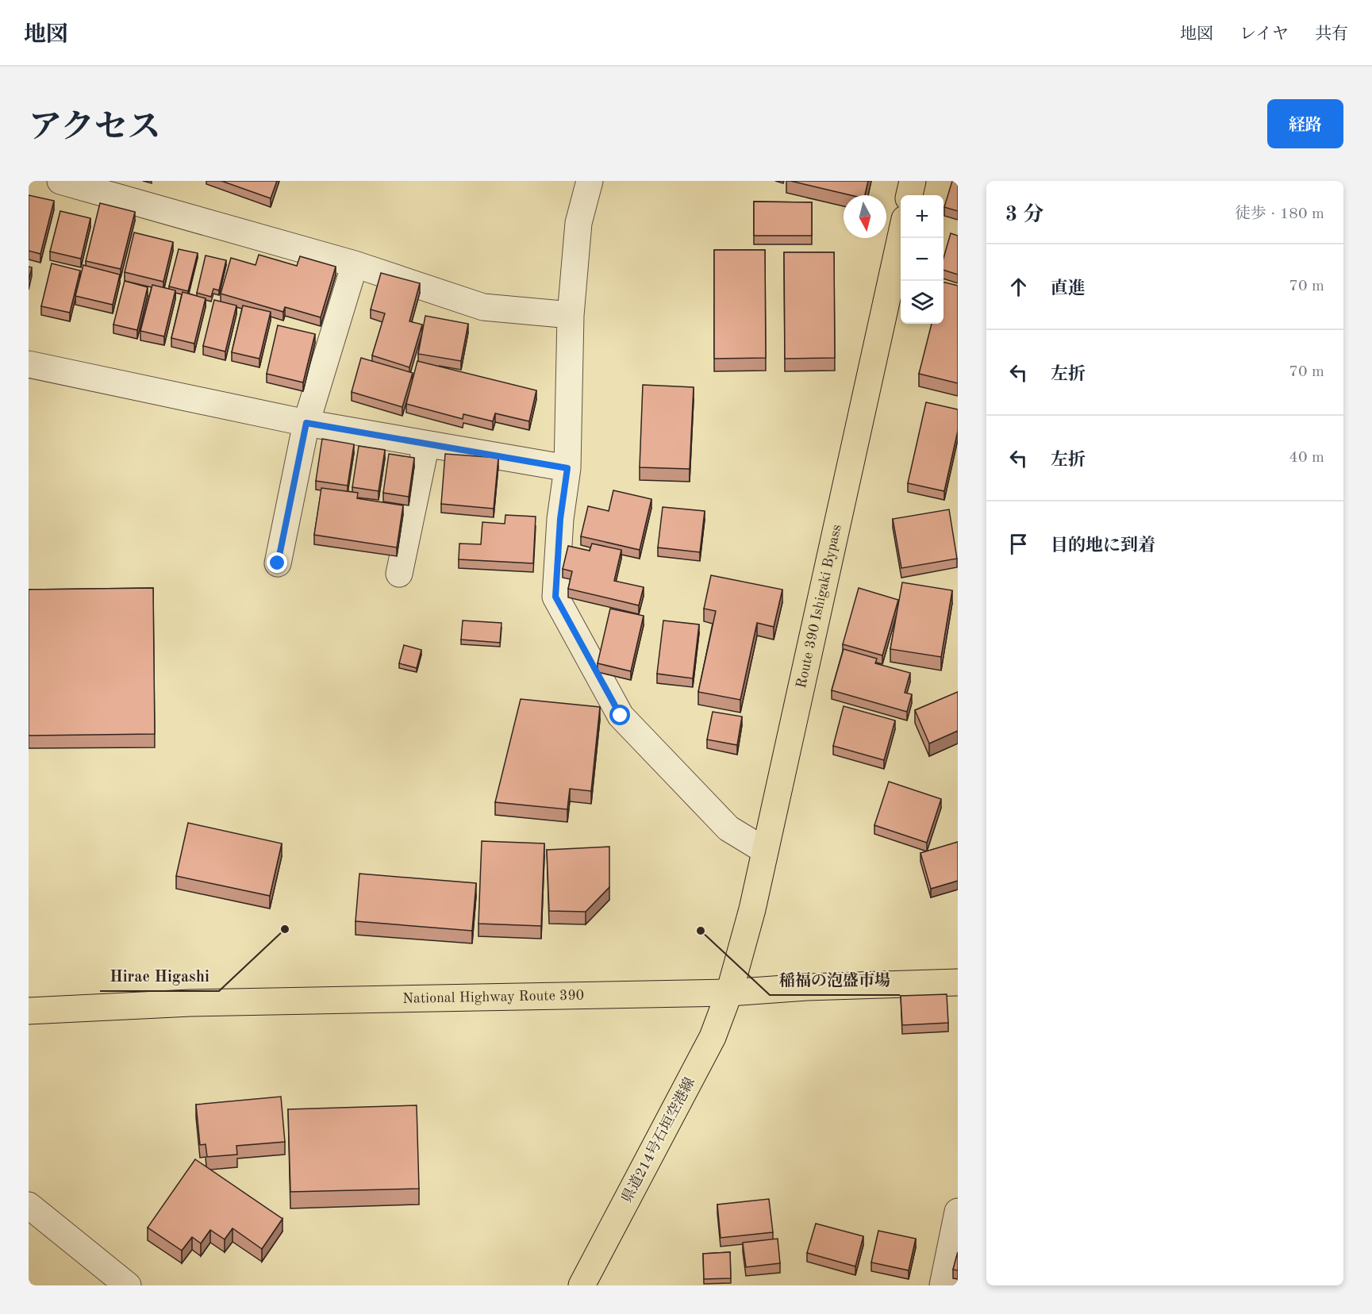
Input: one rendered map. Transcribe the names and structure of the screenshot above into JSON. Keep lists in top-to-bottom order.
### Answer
{
  "streets": {
    "main road": ["Route 390 Ishigaki Bypass", "National Highway Route 390", "県道214号石垣空港線"]
  },
  "crossings": [
    ["Route 390 Ishigaki Bypass", "National Highway Route 390"],
    ["Route 390 Ishigaki Bypass", "県道214号石垣空港線"],
    ["National Highway Route 390", "県道214号石垣空港線"]
  ],
  "places": ["Hirae Higashi", "稲福の泡盛市場"],
  "north": "bottom",
  "page": {
    "header": "地図",
    "nav": ["地図", "レイヤ", "共有"],
    "title": "アクセス",
    "buttons": "経路",
    "heading": ["3 分", "徒歩 · 180 m"],
    "map_buttons": ["+", "−"],
    "list": [
      ["直進", "70 m"],
      ["左折", "70 m"],
      ["左折", "40 m"],
      "目的地に到着"
    ]
  }
}
